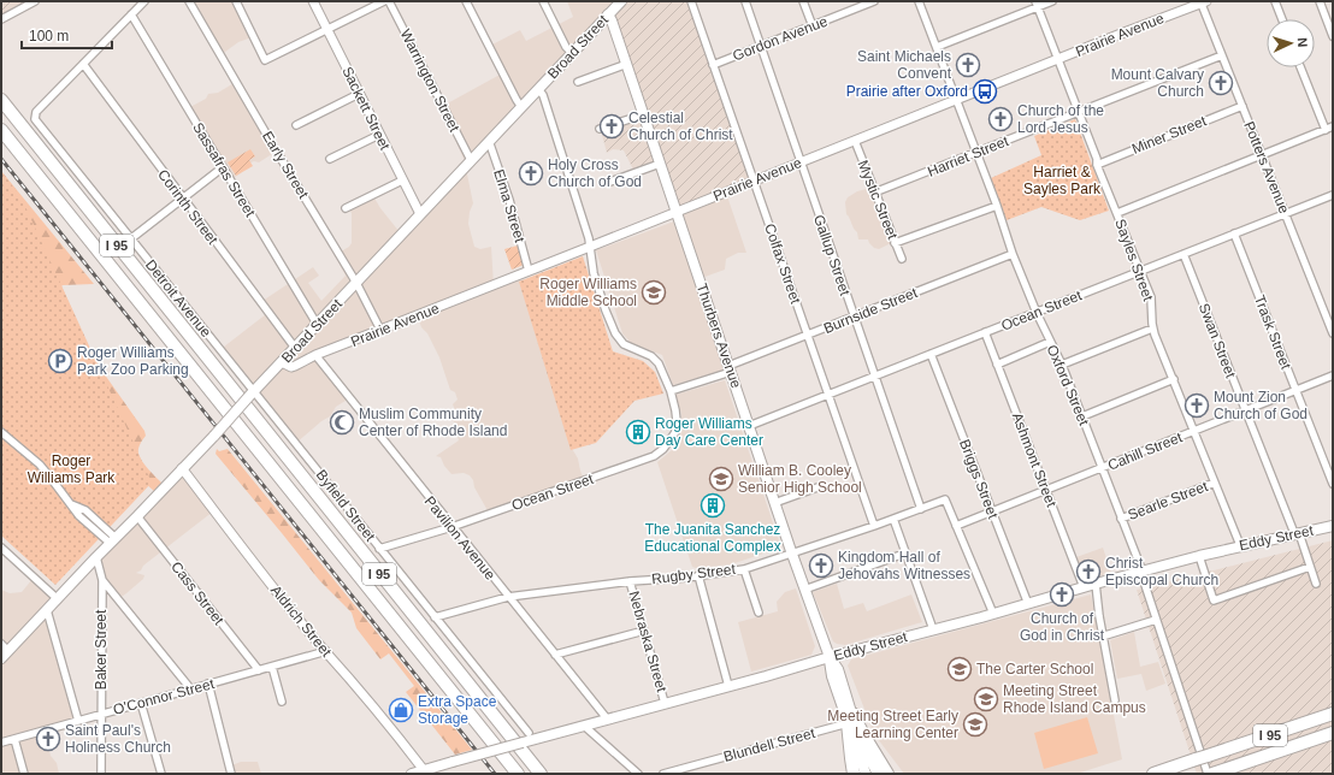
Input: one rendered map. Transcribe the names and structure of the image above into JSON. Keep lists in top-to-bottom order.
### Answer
{
  "streets": {
    "highway": ["I 95"],
    "main road": ["Broad Street", "Thurbers Avenue", "Eddy Street"],
    "street": [
      "Prairie Avenue",
      "Gordon Avenue",
      "Warrington Street",
      "Sackett Street",
      "Miner Street",
      "Harriet Street",
      "Early Street",
      "Potters Avenue",
      "Sassafras Street",
      "Mystic Street",
      "Elma Street",
      "Corinth Street",
      "Gallup Street",
      "Sayles Street",
      "Colfax Street",
      "Detroit Avenue",
      "Burnside Street",
      "Ocean Street",
      "Trask Street",
      "Swan Street",
      "Oxford Street",
      "Cahill Street",
      "Ashmont Street",
      "Briggs Street",
      "Searle Street",
      "Byfield Street",
      "Pavilion Avenue",
      "Rugby Street",
      "Cass Street",
      "Aldrich Street",
      "Nebraska Street",
      "Baker Street",
      "O'Connor Street",
      "Blundell Street"
    ]
  },
  "crossings": [
    ["Prairie Avenue", "Broad Street"],
    ["Prairie Avenue", "Early Street"],
    ["Prairie Avenue", "Potters Avenue"],
    ["Prairie Avenue", "Mystic Street"],
    ["Prairie Avenue", "Elma Street"],
    ["Prairie Avenue", "Gallup Street"],
    ["Prairie Avenue", "Sayles Street"],
    ["Prairie Avenue", "Colfax Street"],
    ["Prairie Avenue", "Ocean Street"],
    ["Prairie Avenue", "Thurbers Avenue"],
    ["Prairie Avenue", "Oxford Street"],
    ["Prairie Avenue", "Pavilion Avenue"],
    ["Gordon Avenue", "Gallup Street"],
    ["Gordon Avenue", "Colfax Street"],
    ["Broad Street", "Warrington Street"],
    ["Broad Street", "Sackett Street"],
    ["Broad Street", "Early Street"],
    ["Broad Street", "Sassafras Street"],
    ["Broad Street", "Elma Street"],
    ["Broad Street", "Corinth Street"],
    ["Broad Street", "Detroit Avenue"],
    ["Broad Street", "Ocean Street"],
    ["Broad Street", "Thurbers Avenue"],
    ["Broad Street", "Byfield Street"],
    ["Broad Street", "Cass Street"],
    ["Broad Street", "Aldrich Street"],
    ["Broad Street", "Baker Street"],
    ["Miner Street", "Potters Avenue"],
    ["Miner Street", "Sayles Street"],
    ["Harriet Street", "Potters Avenue"],
    ["Harriet Street", "Mystic Street"],
    ["Harriet Street", "Sayles Street"],
    ["Harriet Street", "Oxford Street"],
    ["Potters Avenue", "Ocean Street"],
    ["Corinth Street", "Detroit Avenue"],
    ["Gallup Street", "Burnside Street"],
    ["Gallup Street", "Ocean Street"],
    ["Gallup Street", "Rugby Street"],
    ["Sayles Street", "Ocean Street"],
    ["Sayles Street", "Cahill Street"],
    ["Sayles Street", "Searle Street"],
    ["Sayles Street", "Eddy Street"],
    ["Colfax Street", "Burnside Street"],
    ["Colfax Street", "Ocean Street"],
    ["Colfax Street", "Rugby Street"],
    ["Detroit Avenue", "Byfield Street"],
    ["Burnside Street", "Ocean Street"],
    ["Burnside Street", "Thurbers Avenue"],
    ["Burnside Street", "Oxford Street"],
    ["Ocean Street", "Trask Street"],
    ["Ocean Street", "Thurbers Avenue"],
    ["Ocean Street", "Swan Street"],
    ["Ocean Street", "Oxford Street"],
    ["Ocean Street", "Ashmont Street"],
    ["Ocean Street", "Briggs Street"],
    ["Ocean Street", "Byfield Street"],
    ["Ocean Street", "Pavilion Avenue"],
    ["Trask Street", "Cahill Street"],
    ["Thurbers Avenue", "Eddy Street"],
    ["Thurbers Avenue", "Rugby Street"],
    ["Thurbers Avenue", "Blundell Street"],
    ["Swan Street", "Cahill Street"],
    ["Swan Street", "Eddy Street"],
    ["Oxford Street", "Cahill Street"],
    ["Oxford Street", "Searle Street"],
    ["Oxford Street", "Eddy Street"],
    ["Cahill Street", "Ashmont Street"],
    ["Cahill Street", "Briggs Street"],
    ["Cahill Street", "Rugby Street"],
    ["Ashmont Street", "Eddy Street"],
    ["Briggs Street", "Eddy Street"],
    ["Byfield Street", "Rugby Street"],
    ["Pavilion Avenue", "Eddy Street"],
    ["Pavilion Avenue", "Rugby Street"],
    ["Eddy Street", "Aldrich Street"],
    ["Eddy Street", "Nebraska Street"],
    ["Rugby Street", "Nebraska Street"],
    ["Cass Street", "O'Connor Street"],
    ["Aldrich Street", "O'Connor Street"],
    ["Baker Street", "O'Connor Street"]
  ],
  "parks": ["Harriet & Sayles Park", "Roger Williams Park"],
  "places": {
    "church": [
      "Saint Michaels Convent",
      "Mount Calvary Church",
      "Church of the Lord Jesus",
      "Celestial Church of Christ",
      "Holy Cross Church of God",
      "Mount Zion Church of God",
      "Kingdom Hall of Jehovahs Witnesses",
      "Christ Episcopal Church",
      "Church of God in Christ",
      "Saint Paul's Holiness Church"
    ],
    "bus stop": ["Prairie after Oxford"],
    "school or university": [
      "Roger Williams Middle School",
      "William B. Cooley Senior High School",
      "The Carter School",
      "Meeting Street Rhode Island Campus",
      "Meeting Street Early Learning Center"
    ],
    "parking": ["Roger Williams Park Zoo Parking"],
    "mosque": ["Muslim Community Center of Rhode Island"],
    "building": ["Roger Williams Day Care Center", "The Juanita Sanchez Educational Complex"],
    "shop": ["Extra Space Storage"]
  },
  "scale_bar": "100 m",
  "north": "right"
}
